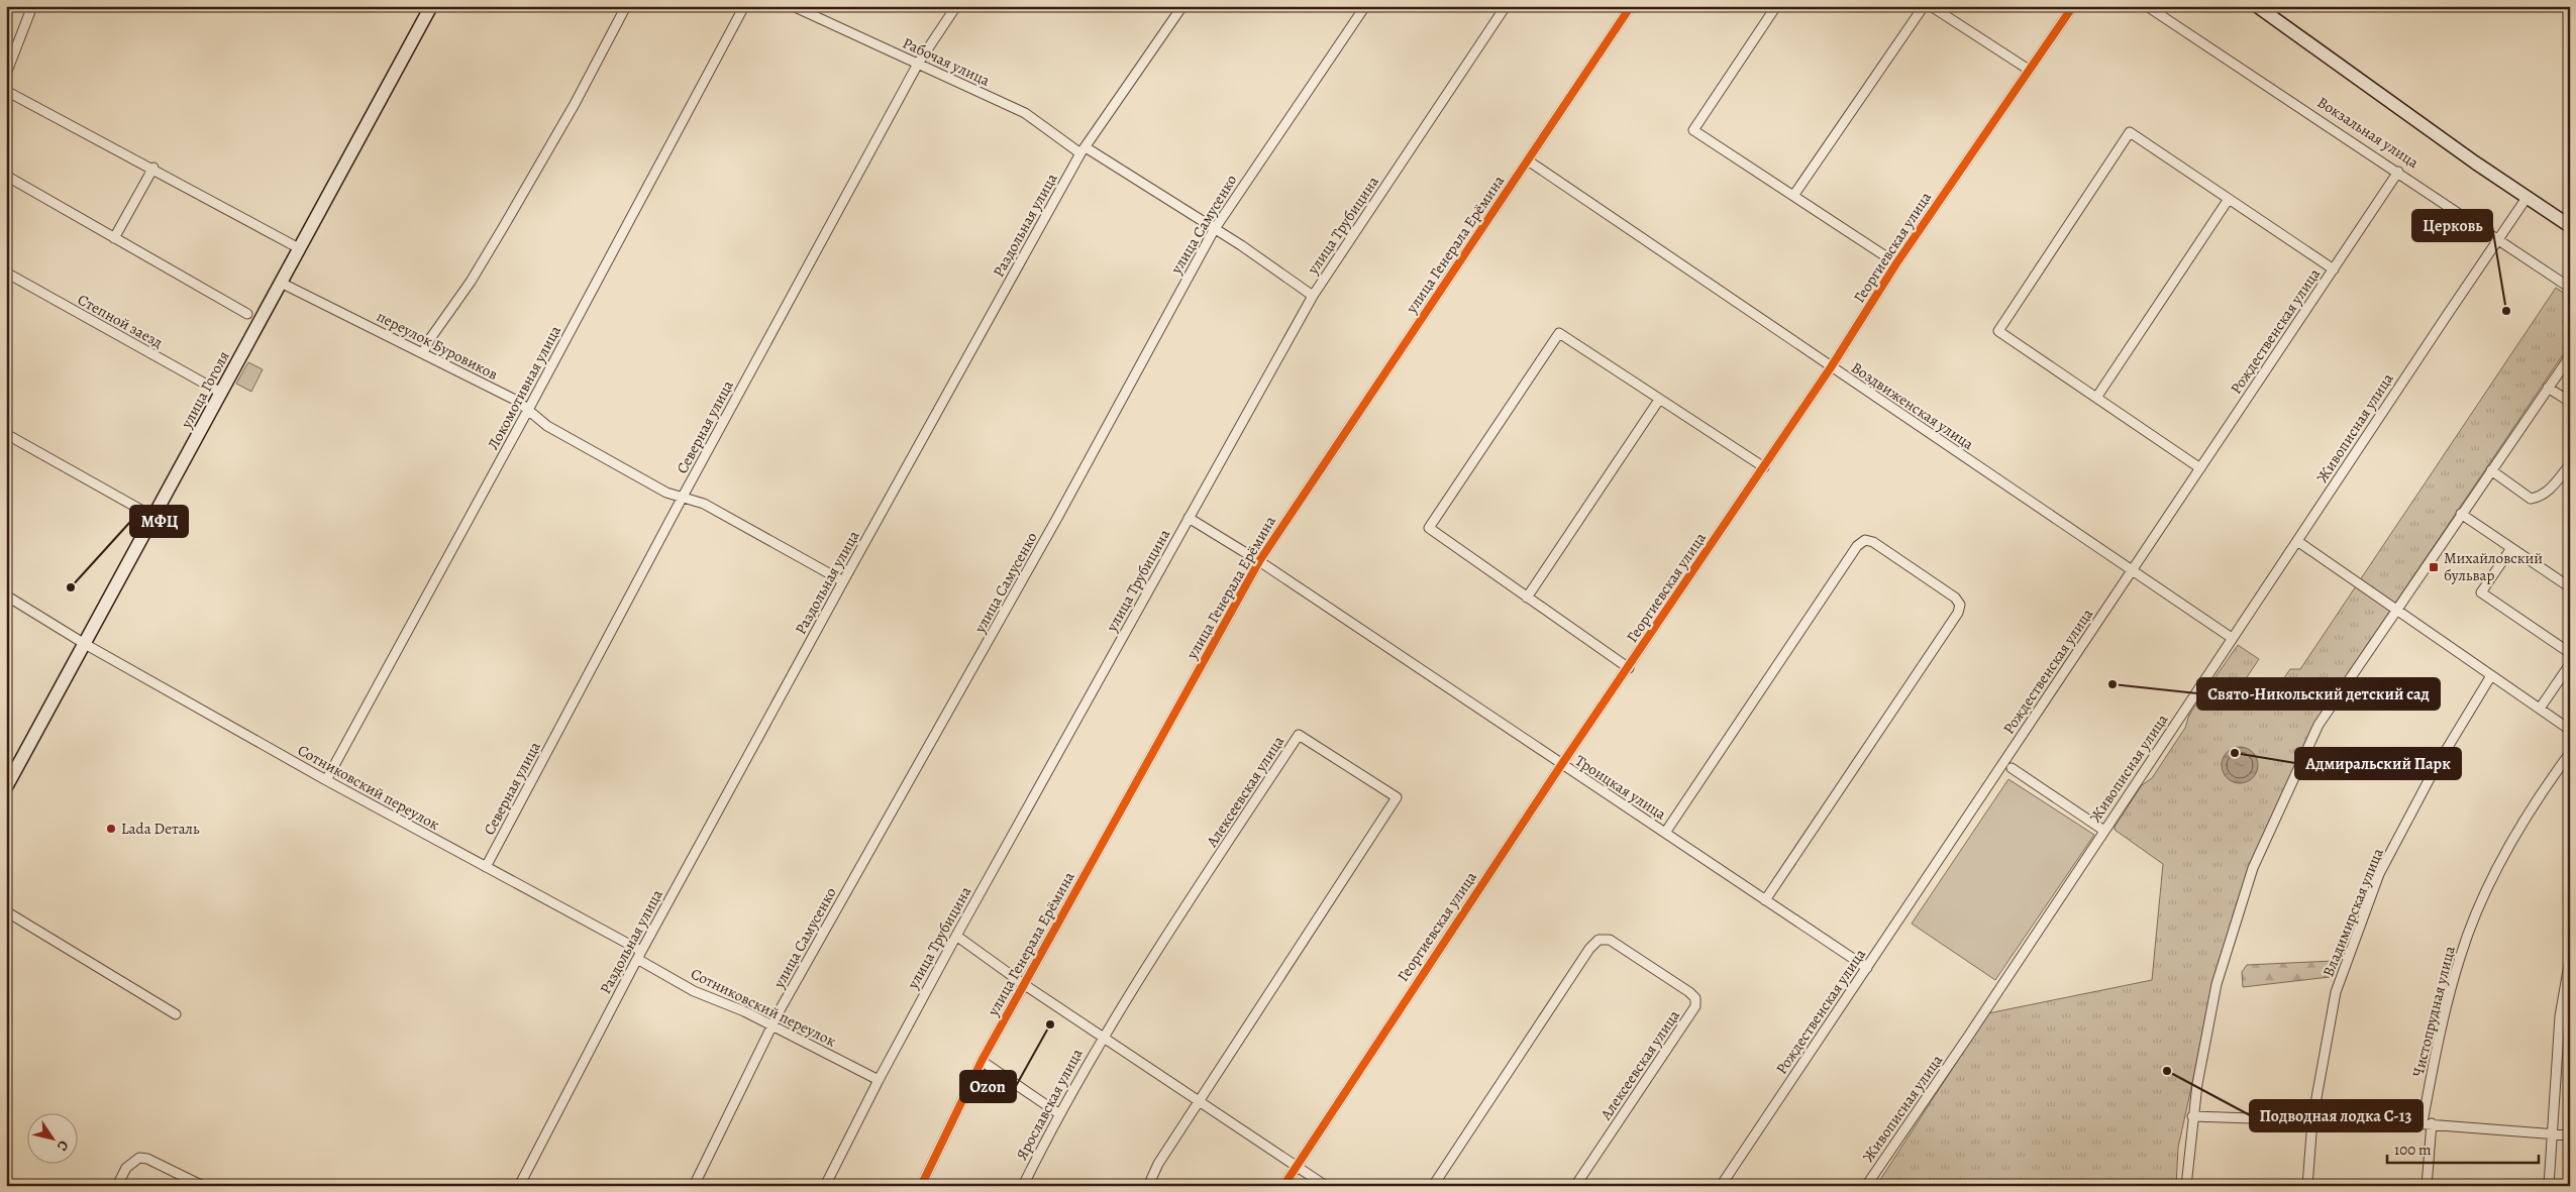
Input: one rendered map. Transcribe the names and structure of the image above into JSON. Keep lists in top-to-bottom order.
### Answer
{
  "streets": {
    "main road": ["улица Гоголя"],
    "street": [
      "Рабочая улица",
      "Вокзальная улица",
      "улица Самусенко",
      "Раздольная улица",
      "улица Трубицина",
      "улица Генерала Ерёмина",
      "Георгиевская улица",
      "Степной заезд",
      "Рождественская улица",
      "переулок Буровиков",
      "Локомотивная улица",
      "Воздвиженская улица",
      "Северная улица",
      "Живописная улица",
      "Сотниковский переулок",
      "Троицкая улица",
      "Алексеевская улица",
      "Владимирская улица",
      "Чистопрудная улица",
      "Ярославская улица"
    ]
  },
  "crossings": [
    ["Рабочая улица", "улица Самусенко"],
    ["Рабочая улица", "Раздольная улица"],
    ["Рабочая улица", "улица Трубицина"],
    ["Рабочая улица", "Северная улица"],
    ["Вокзальная улица", "Рождественская улица"],
    ["Вокзальная улица", "Живописная улица"],
    ["улица Самусенко", "Сотниковский переулок"],
    ["Раздольная улица", "переулок Буровиков"],
    ["Раздольная улица", "Сотниковский переулок"],
    ["улица Трубицина", "Сотниковский переулок"],
    ["улица Трубицина", "Троицкая улица"],
    ["улица Генерала Ерёмина", "Воздвиженская улица"],
    ["улица Генерала Ерёмина", "Троицкая улица"],
    ["Георгиевская улица", "Воздвиженская улица"],
    ["Георгиевская улица", "Троицкая улица"],
    ["Степной заезд", "улица Гоголя"],
    ["Рождественская улица", "Воздвиженская улица"],
    ["Рождественская улица", "Троицкая улица"],
    ["переулок Буровиков", "Локомотивная улица"],
    ["переулок Буровиков", "улица Гоголя"],
    ["переулок Буровиков", "Северная улица"],
    ["Локомотивная улица", "Сотниковский переулок"],
    ["улица Гоголя", "Сотниковский переулок"],
    ["Воздвиженская улица", "Живописная улица"],
    ["Северная улица", "Сотниковский переулок"],
    ["Алексеевская улица", "Ярославская улица"]
  ],
  "places": {
    "other": [
      "Церковь",
      "МФЦ",
      "Свято-Никольский детский сад",
      "Адмиральский Парк",
      "Lada Dеталь",
      "Ozon",
      "Подводная лодка С-13"
    ],
    "transit": ["Михайловский бульвар"]
  },
  "scale_bar": "100 m",
  "north": "bottom right"
}
